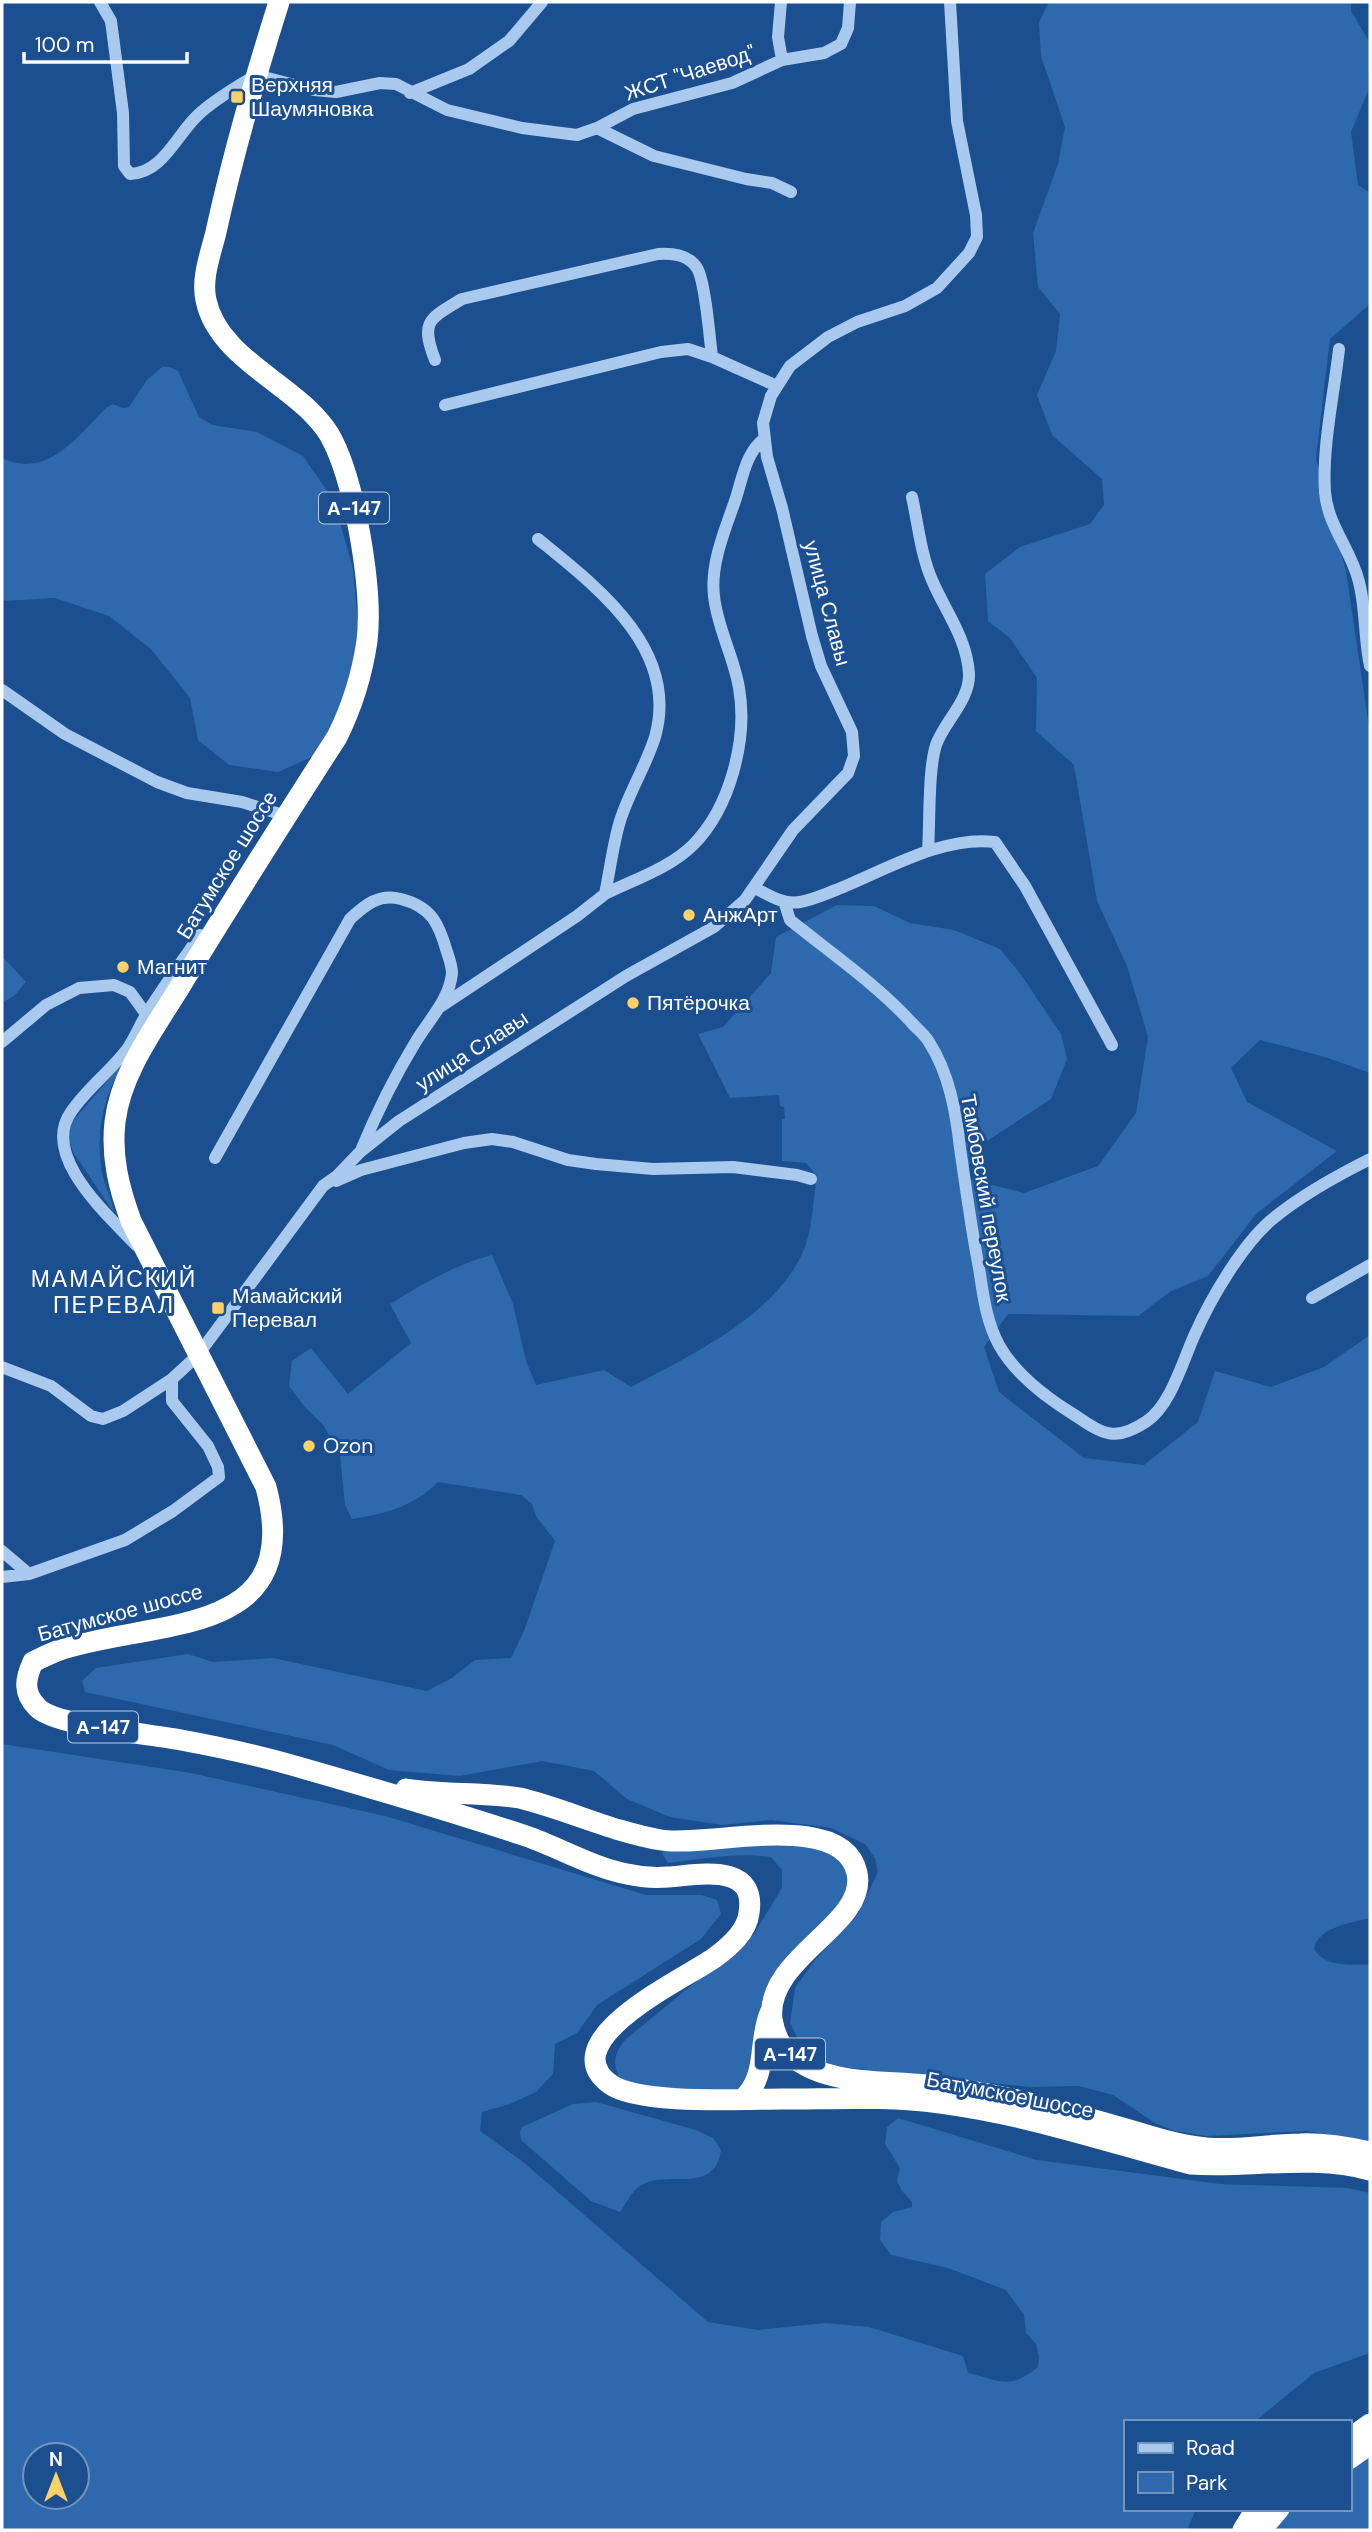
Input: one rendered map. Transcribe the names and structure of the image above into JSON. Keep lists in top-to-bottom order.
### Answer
{
  "streets": {
    "highway": ["А-147", "Батумское шоссе"],
    "street": ["ЖСТ \"Чаевод\"", "улица Славы", "Тамбовский переулок"]
  },
  "crossings": [
    ["улица Славы", "Батумское шоссе"]
  ],
  "districts": ["МАМАЙСКИЙ ПЕРЕВАЛ"],
  "places": {
    "transit": ["Верхняя Шаумяновка", "Мамайский Перевал"],
    "other": [
      "АнжАрт",
      "Магнит",
      "Пятёрочка",
      "Ozon"
    ]
  },
  "legend": ["Road", "Park"],
  "scale_bar": "100 m",
  "north": "top"
}
